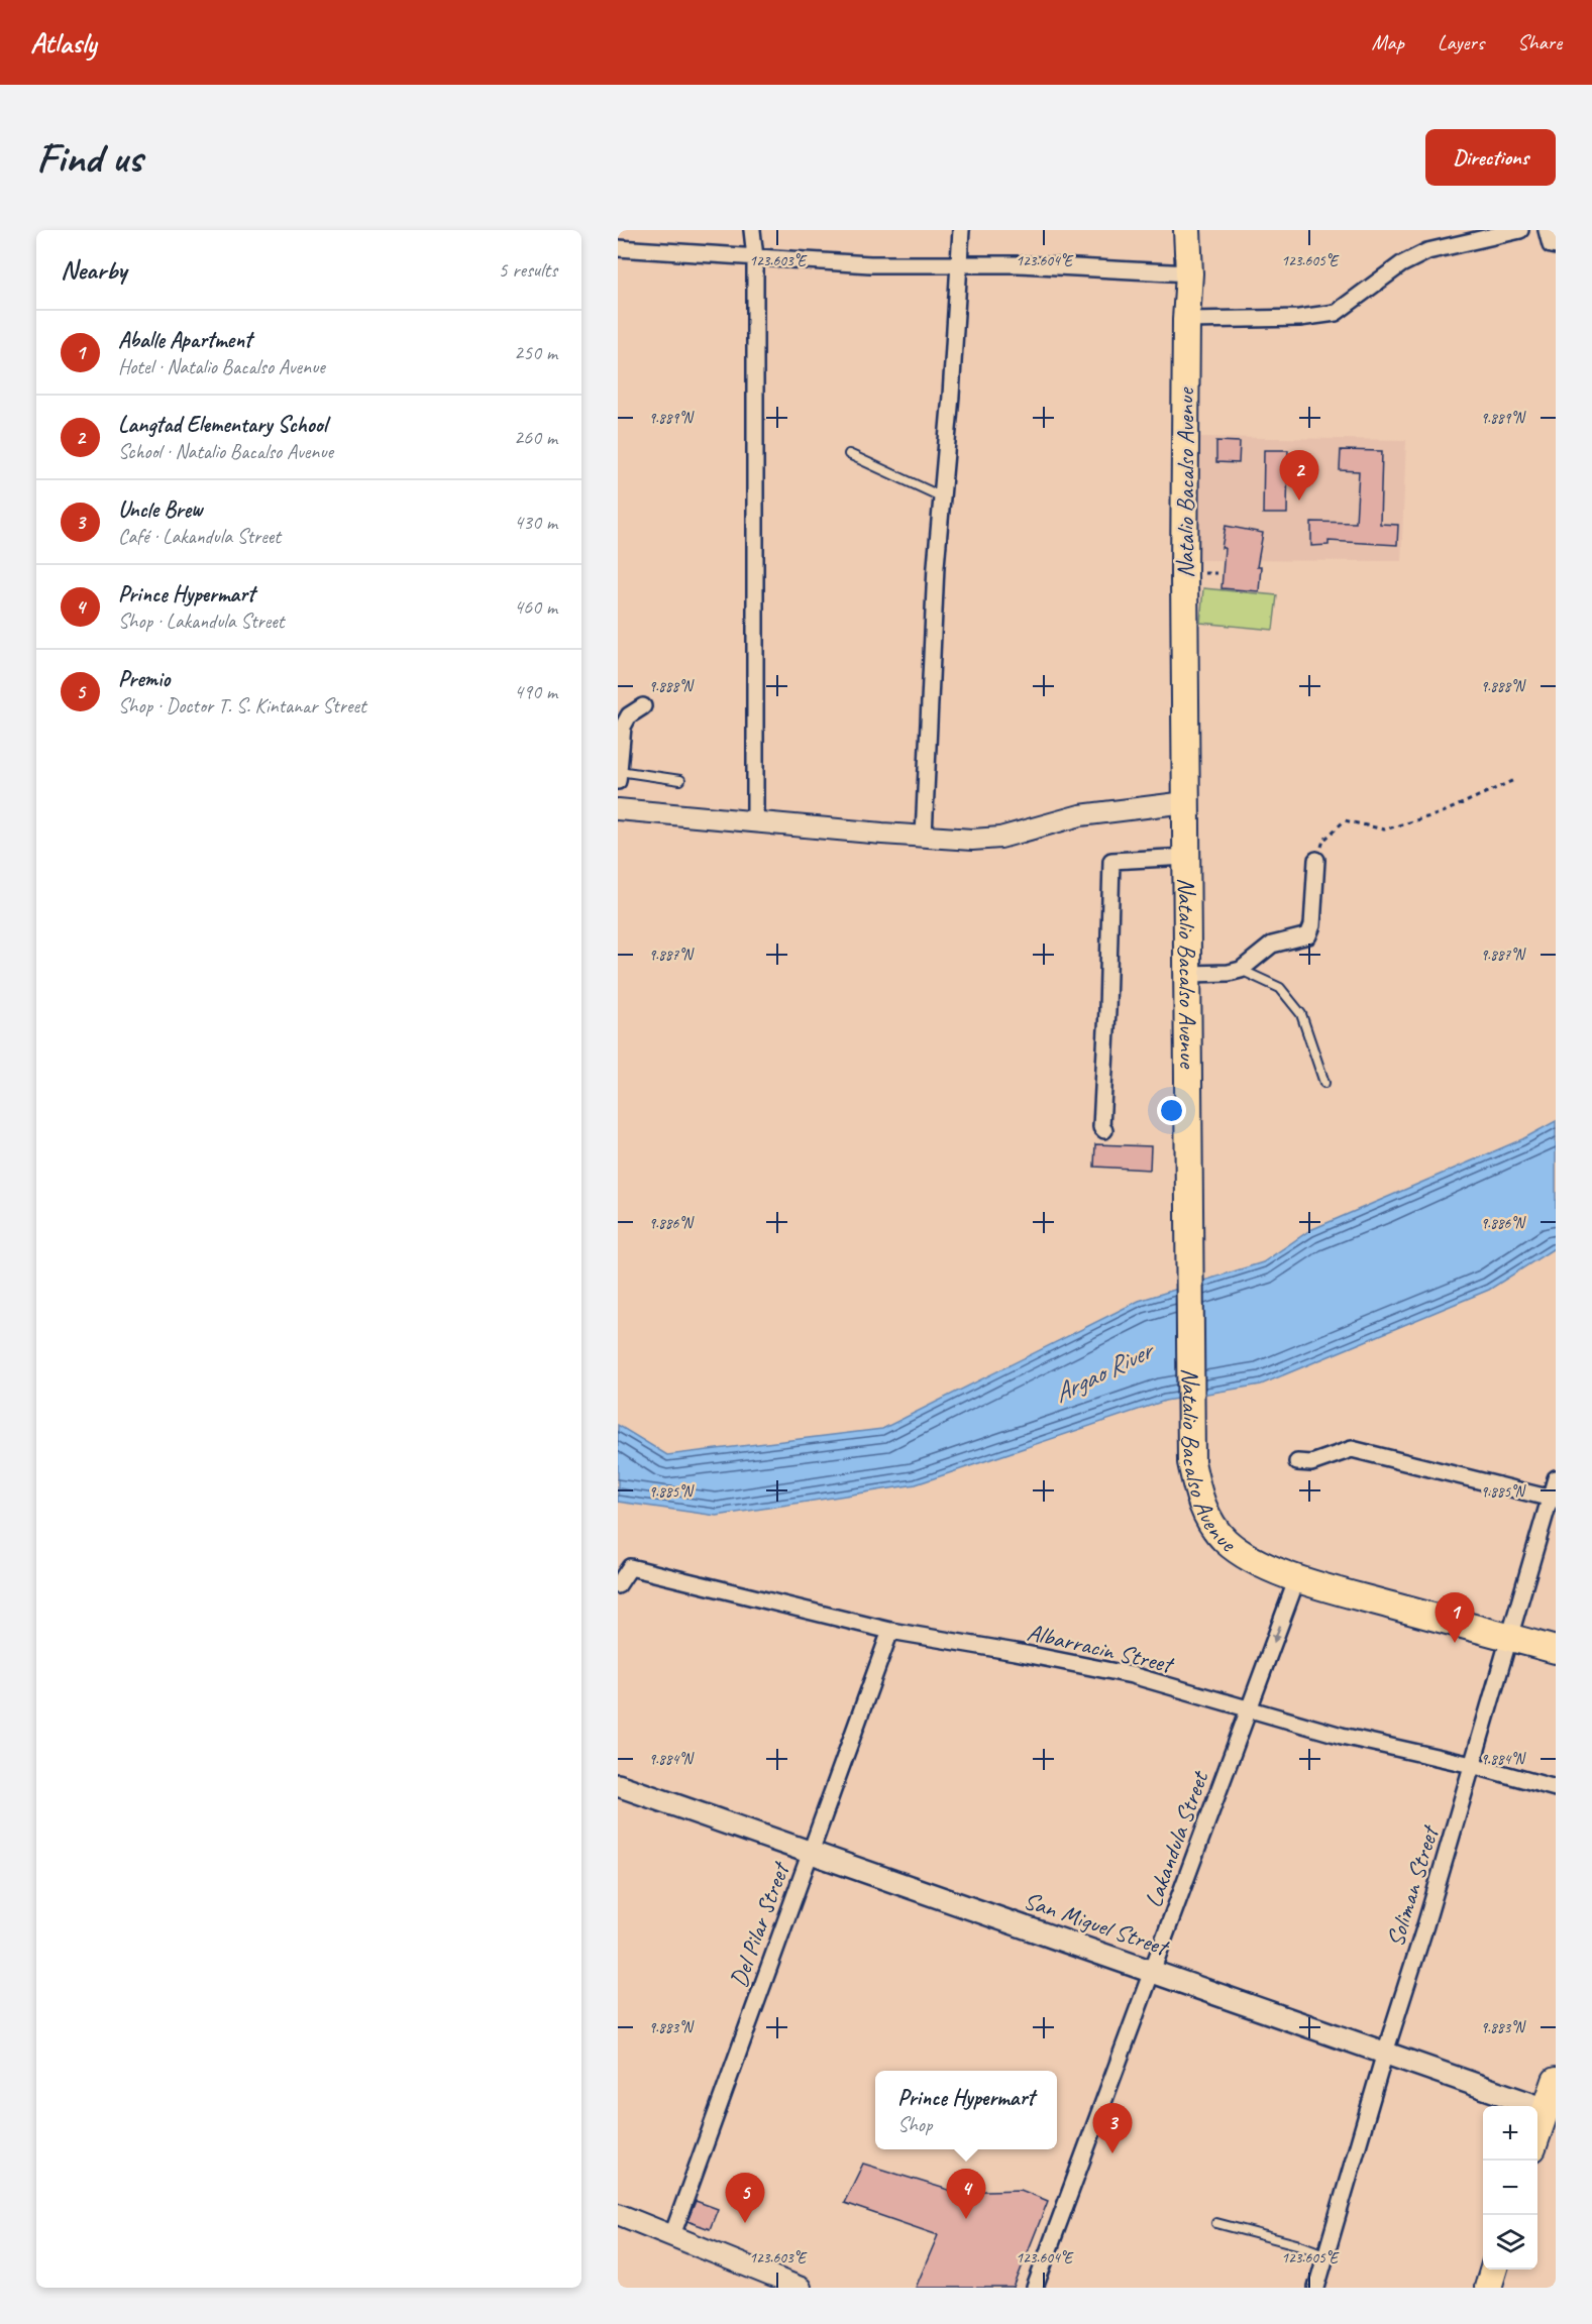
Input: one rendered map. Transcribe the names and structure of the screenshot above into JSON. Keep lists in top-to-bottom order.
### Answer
{
  "streets": {
    "highway": ["Natalio Bacalso Avenue"],
    "main road": ["San Miguel Street"],
    "street": [
      "Albarracin Street",
      "Lakandula Street",
      "Soliman Street",
      "Del Pilar Street"
    ]
  },
  "crossings": [
    ["Natalio Bacalso Avenue", "Lakandula Street"],
    ["Natalio Bacalso Avenue", "Soliman Street"],
    ["Albarracin Street", "Lakandula Street"],
    ["Albarracin Street", "Soliman Street"],
    ["Albarracin Street", "Del Pilar Street"],
    ["Lakandula Street", "San Miguel Street"],
    ["Soliman Street", "San Miguel Street"],
    ["San Miguel Street", "Del Pilar Street"]
  ],
  "water": ["Argao River"],
  "page": {
    "header": "Atlasly",
    "nav": ["Map", "Layers", "Share"],
    "buttons": "Directions",
    "title": "Find us",
    "heading": ["Nearby", "5 results"],
    "list": [
      {
        "mark": "1",
        "name": "Aballe Apartment",
        "note": "Hotel · Natalio Bacalso Avenue",
        "value": "250 m"
      },
      {
        "mark": "2",
        "name": "Langtad Elementary School",
        "note": "School · Natalio Bacalso Avenue",
        "value": "260 m"
      },
      {
        "mark": "3",
        "name": "Uncle Brew",
        "note": "Café · Lakandula Street",
        "value": "430 m"
      },
      {
        "mark": "4",
        "name": "Prince Hypermart",
        "note": "Shop · Lakandula Street",
        "value": "460 m"
      },
      {
        "mark": "5",
        "name": "Premio",
        "note": "Shop · Doctor T. S. Kintanar Street",
        "value": "490 m"
      }
    ],
    "pins": [
      "2",
      "1",
      "3",
      "4",
      "5"
    ],
    "popup": ["Prince Hypermart", "Shop"],
    "map_buttons": ["+", "−"]
  },
  "coordinates": [
    "123.603°E",
    "123.604°E",
    "123.605°E",
    "9.889°N",
    "9.888°N",
    "9.887°N",
    "9.886°N",
    "9.885°N",
    "9.884°N",
    "9.883°N"
  ]
}
